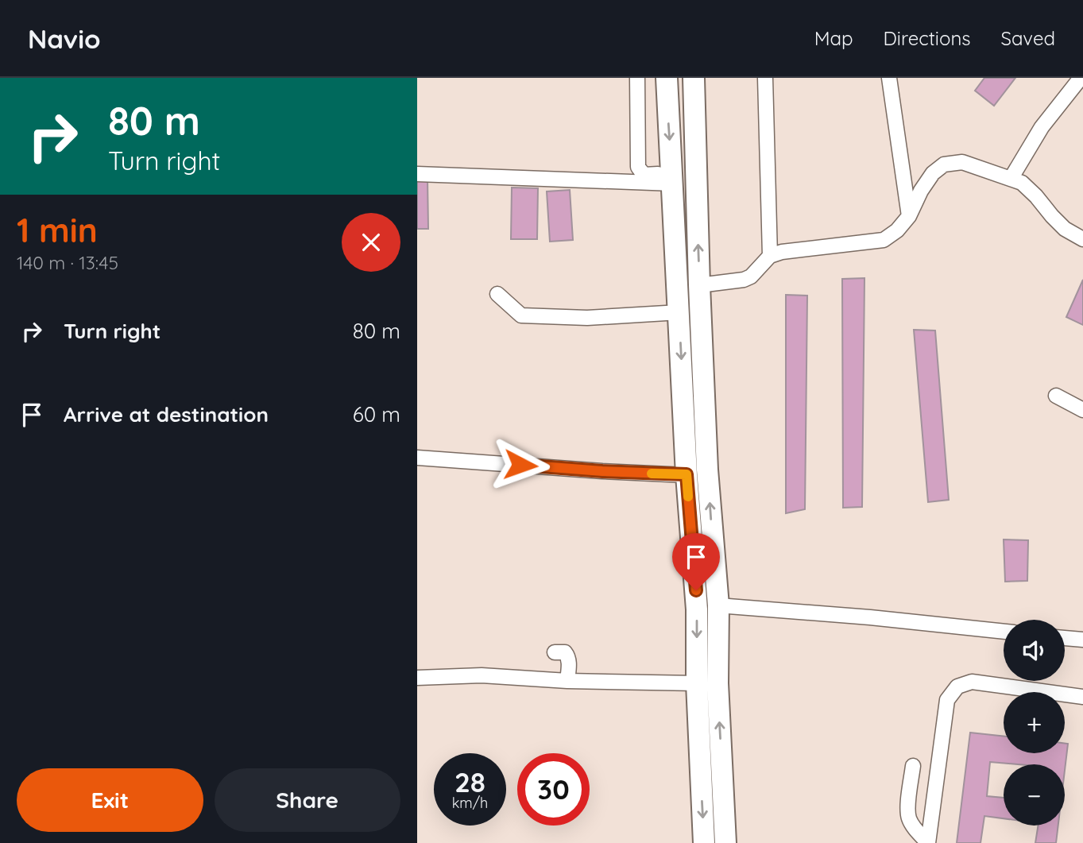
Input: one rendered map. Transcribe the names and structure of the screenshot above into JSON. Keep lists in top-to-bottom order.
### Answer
{
  "page": {
    "header": "Navio",
    "nav": ["Map", "Directions", "Saved"],
    "turn": ["80 m", "Turn right"],
    "heading": ["1 min", "140 m · 13:45"],
    "list": [
      {
        "name": "Turn right",
        "value": "80 m"
      },
      {
        "name": "Arrive at destination",
        "value": "60 m"
      }
    ],
    "map_buttons": ["+", "−"],
    "speed": "28 km/h",
    "limit": "30",
    "buttons": ["Exit", "Share"]
  }
}
